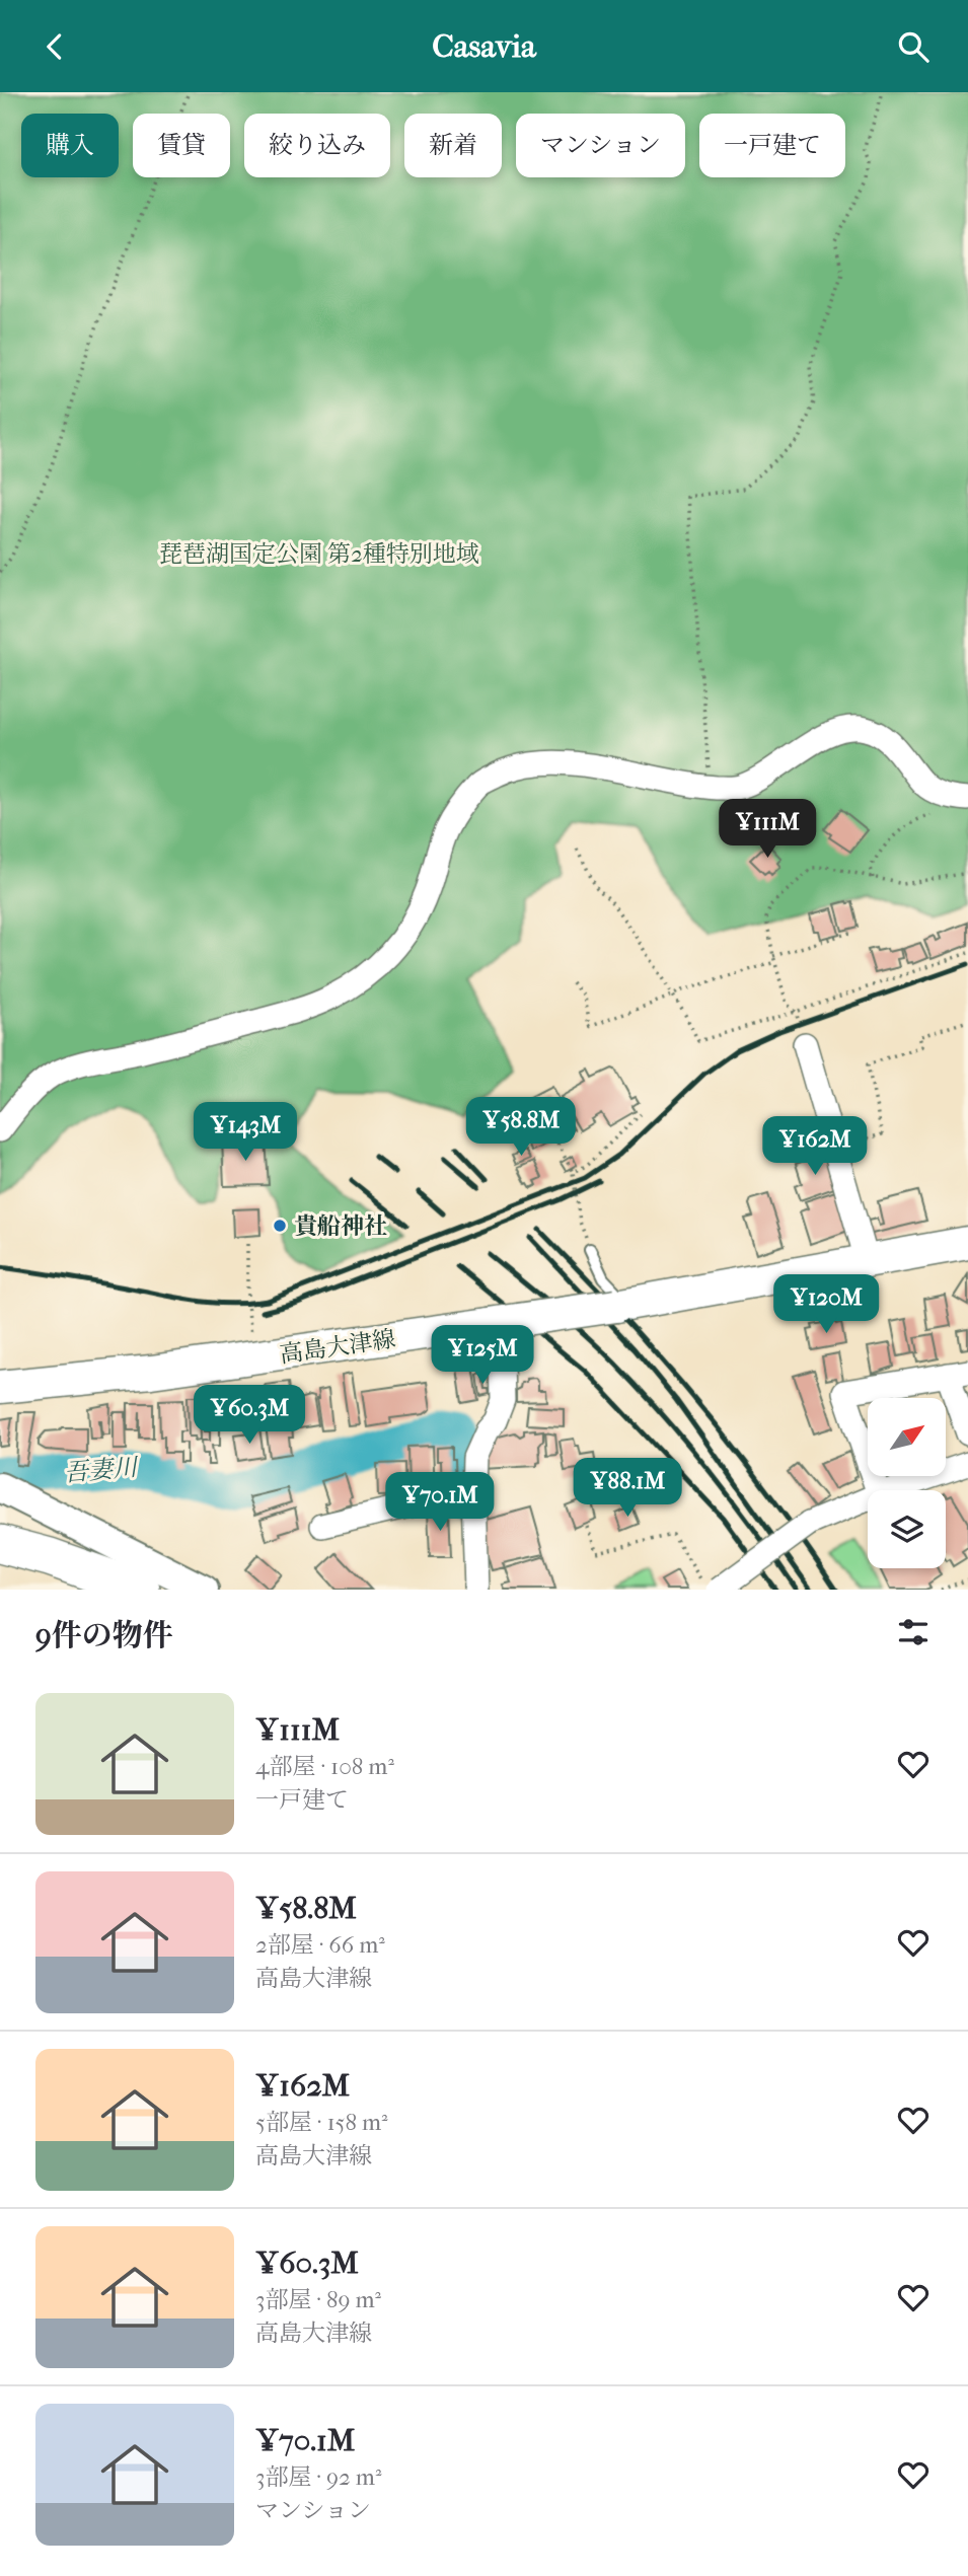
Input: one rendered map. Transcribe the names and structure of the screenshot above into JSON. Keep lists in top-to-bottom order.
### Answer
{
  "streets": {
    "main road": ["高島大津線"]
  },
  "water": ["吾妻川"],
  "parks": ["琵琶湖国定公園 第2種特別地域"],
  "places": ["貴船神社"],
  "north": "top right",
  "page": {
    "header": "Casavia",
    "chip": [
      "購入",
      "賃貸",
      "絞り込み",
      "新着",
      "マンション",
      "一戸建て"
    ],
    "price": [
      "¥111M",
      "¥58.8M",
      "¥143M",
      "¥162M",
      "¥120M",
      "¥125M",
      "¥60.3M",
      "¥88.1M",
      "¥70.1M"
    ],
    "heading": "9件の物件",
    "list": [
      {
        "name": "¥111M",
        "note": "4部屋 · 108 m² · 一戸建て"
      },
      {
        "name": "¥58.8M",
        "note": "2部屋 · 66 m² · 高島大津線"
      },
      {
        "name": "¥162M",
        "note": "5部屋 · 158 m² · 高島大津線"
      },
      {
        "name": "¥60.3M",
        "note": "3部屋 · 89 m² · 高島大津線"
      },
      {
        "name": "¥70.1M",
        "note": "3部屋 · 92 m² · マンション"
      }
    ]
  }
}
